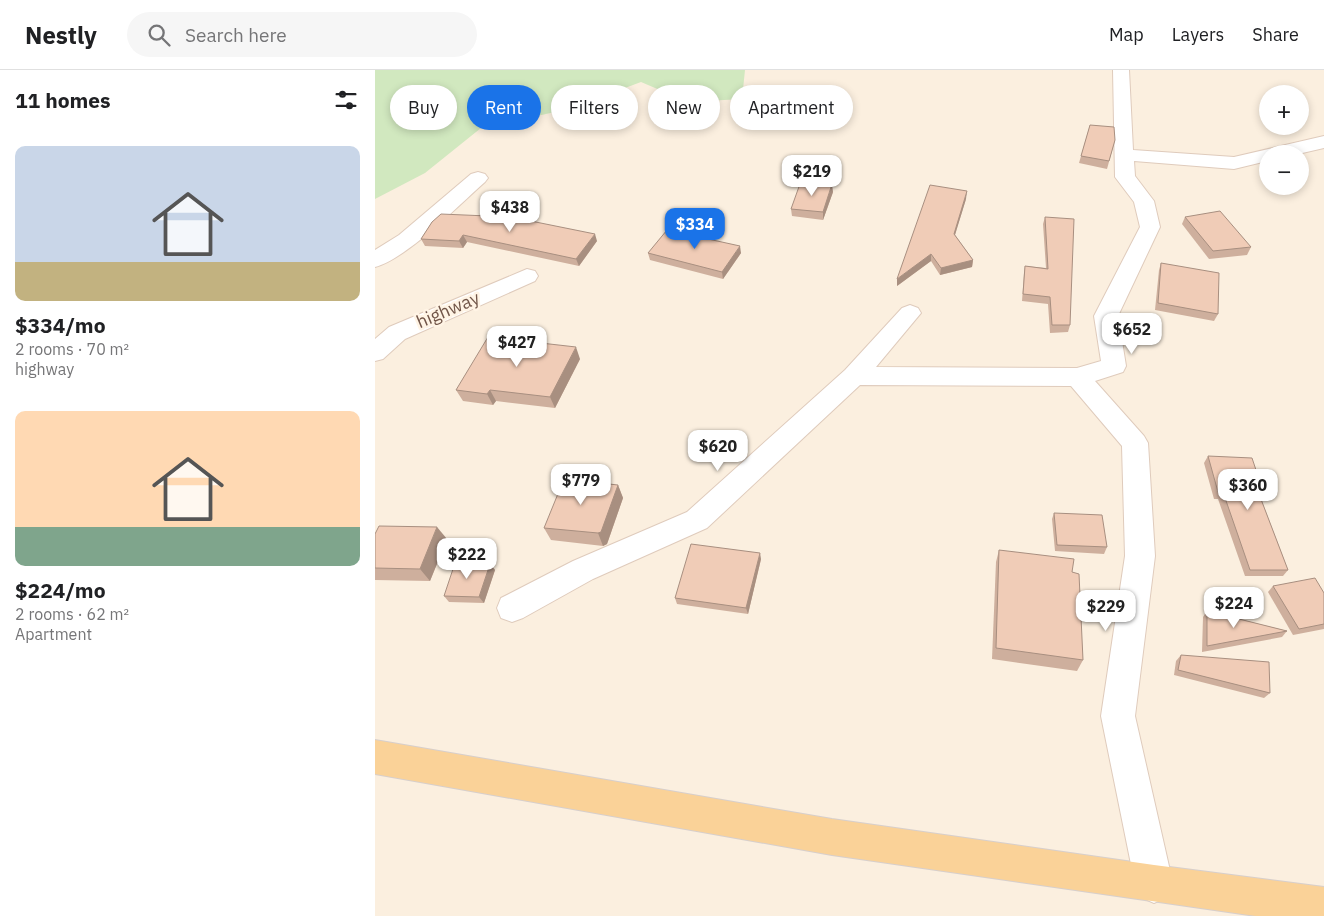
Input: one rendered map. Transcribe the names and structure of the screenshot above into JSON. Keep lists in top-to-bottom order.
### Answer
{
  "streets": {
    "street": ["highway"]
  },
  "page": {
    "header": "Nestly",
    "search": "Search here",
    "nav": ["Map", "Layers", "Share"],
    "heading": "11 homes",
    "map_buttons": ["+", "−"],
    "chip": [
      "Buy",
      "Rent",
      "Filters",
      "New",
      "Apartment"
    ],
    "list": [
      {
        "name": "$334/mo",
        "note": "2 rooms · 70 m² · highway"
      },
      {
        "name": "$224/mo",
        "note": "2 rooms · 62 m² · Apartment"
      }
    ],
    "price": [
      "$219",
      "$438",
      "$334",
      "$652",
      "$427",
      "$620",
      "$779",
      "$360",
      "$222",
      "$224",
      "$229"
    ]
  }
}
